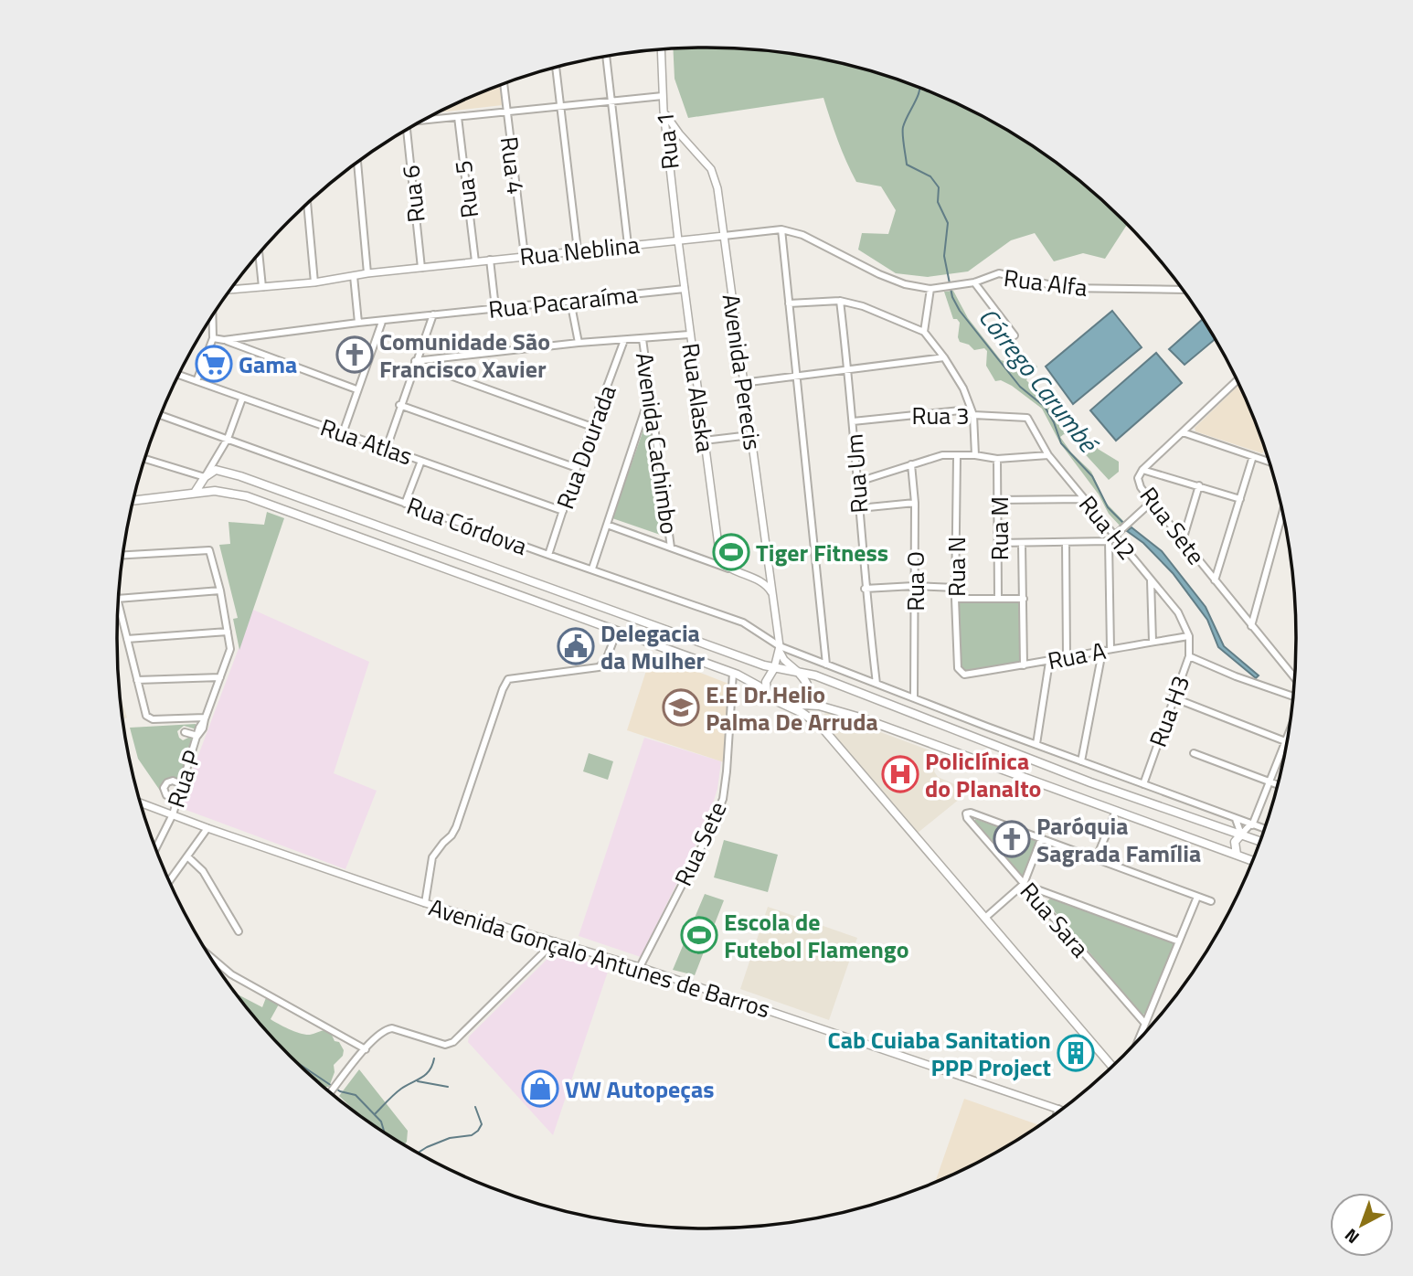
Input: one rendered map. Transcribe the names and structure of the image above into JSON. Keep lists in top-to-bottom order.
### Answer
{
  "streets": {
    "street": [
      "Rua 1",
      "Rua 4",
      "Rua 5",
      "Rua 6",
      "Rua Neblina",
      "Rua Alfa",
      "Rua Pacaraíma",
      "Avenida Perecis",
      "Rua Alaska",
      "Rua 3",
      "Rua Atlas",
      "Avenida Cachimbo",
      "Rua Dourada",
      "Rua Um",
      "Rua Córdova",
      "Rua Sete",
      "Rua H2",
      "Rua M",
      "Rua N",
      "Rua O",
      "Rua A",
      "Rua H3",
      "Rua P",
      "Rua Sara",
      "Avenida Gonçalo Antunes de Barros"
    ]
  },
  "crossings": [
    ["Rua 1", "Rua Neblina"],
    ["Rua 1", "Avenida Perecis"],
    ["Rua 1", "Rua Alaska"],
    ["Rua 4", "Rua Neblina"],
    ["Rua 5", "Rua Neblina"],
    ["Rua 6", "Rua Neblina"],
    ["Rua Neblina", "Rua Alfa"],
    ["Rua Neblina", "Avenida Perecis"],
    ["Rua Neblina", "Rua Alaska"],
    ["Rua Pacaraíma", "Rua Alaska"],
    ["Avenida Perecis", "Rua Córdova"],
    ["Rua 3", "Rua Um"],
    ["Rua 3", "Rua H2"],
    ["Rua Atlas", "Rua Dourada"],
    ["Rua Dourada", "Rua Córdova"],
    ["Rua Um", "Rua Córdova"],
    ["Rua Córdova", "Rua O"],
    ["Rua Córdova", "Rua H3"],
    ["Rua Sete", "Avenida Gonçalo Antunes de Barros"],
    ["Rua H2", "Rua A"],
    ["Rua H2", "Rua H3"],
    ["Rua N", "Rua A"],
    ["Rua A", "Rua H3"],
    ["Rua P", "Avenida Gonçalo Antunes de Barros"]
  ],
  "water": ["Córrego Carumbé"],
  "places": {
    "church": ["Comunidade São Francisco Xavier", "Paróquia Sagrada Família"],
    "supermarket": ["Gama"],
    "sports": ["Tiger Fitness", "Escola de Futebol Flamengo"],
    "public building": ["Delegacia da Mulher"],
    "school or university": ["E.E Dr.Helio Palma De Arruda"],
    "hospital": ["Policlínica do Planalto"],
    "building": ["Cab Cuiaba Sanitation PPP Project"],
    "shop": ["VW Autopeças"]
  },
  "north": "bottom left"
}
